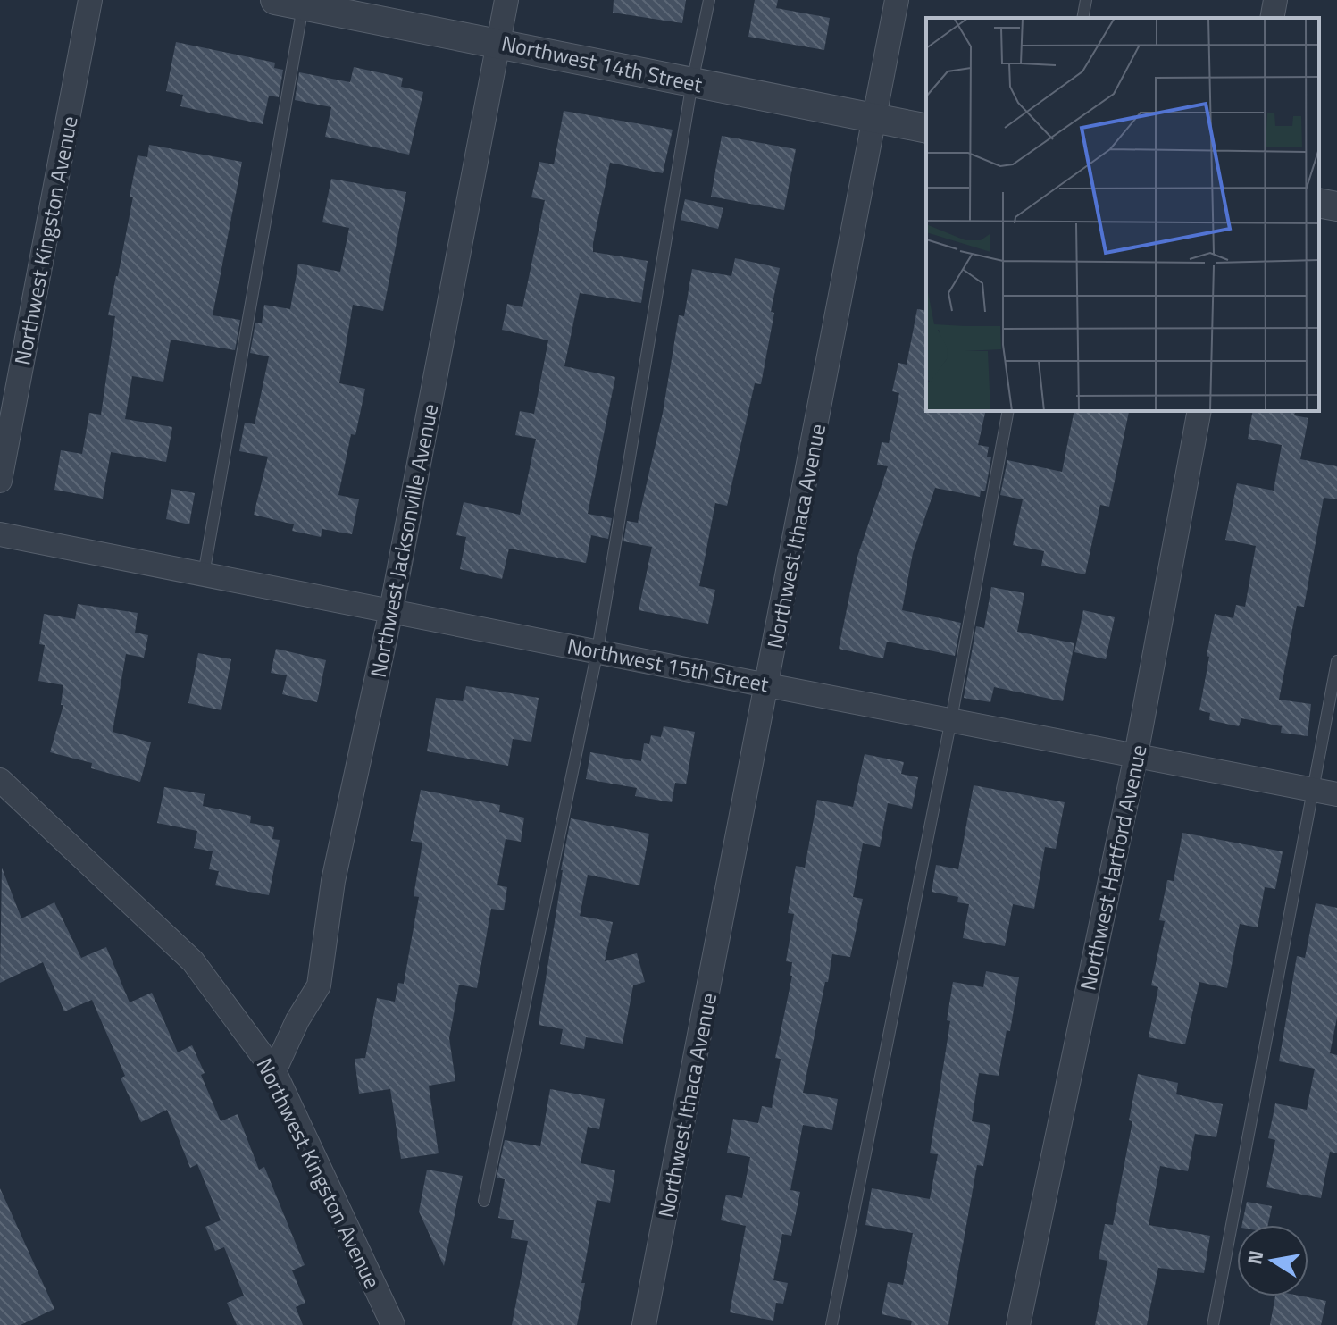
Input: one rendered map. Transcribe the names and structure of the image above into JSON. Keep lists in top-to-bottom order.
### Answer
{
  "streets": {
    "street": [
      "Northwest 14th Street",
      "Northwest Kingston Avenue",
      "Northwest Ithaca Avenue",
      "Northwest Jacksonville Avenue",
      "Northwest 15th Street",
      "Northwest Hartford Avenue"
    ]
  },
  "crossings": [
    ["Northwest 14th Street", "Northwest Ithaca Avenue"],
    ["Northwest 14th Street", "Northwest Jacksonville Avenue"],
    ["Northwest Kingston Avenue", "Northwest Jacksonville Avenue"],
    ["Northwest Ithaca Avenue", "Northwest 15th Street"],
    ["Northwest Jacksonville Avenue", "Northwest 15th Street"],
    ["Northwest 15th Street", "Northwest Hartford Avenue"]
  ],
  "north": "left"
}
